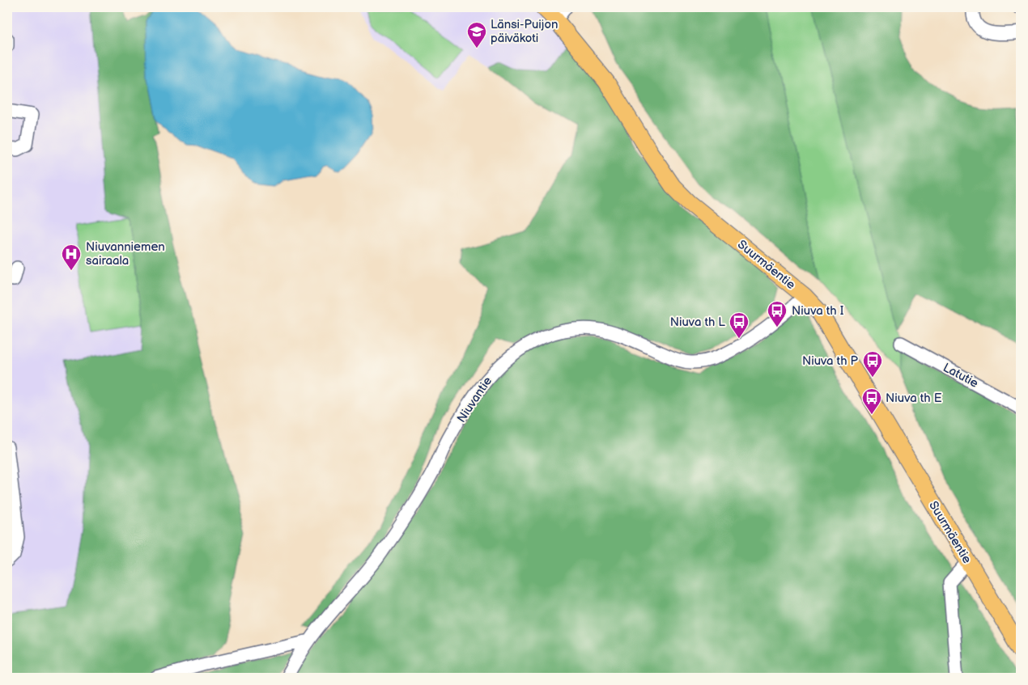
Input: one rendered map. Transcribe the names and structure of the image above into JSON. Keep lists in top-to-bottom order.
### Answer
{
  "streets": {
    "main road": ["Suurmäentie"],
    "street": ["Latutie", "Niuvantie"]
  },
  "crossings": [
    ["Suurmäentie", "Niuvantie"]
  ],
  "places": {
    "school or university": ["Länsi-Puijon päiväkoti"],
    "hospital": ["Niuvanniemen sairaala"],
    "bus stop": [
      "Niuva th I",
      "Niuva th L",
      "Niuva th P",
      "Niuva th E"
    ]
  }
}
